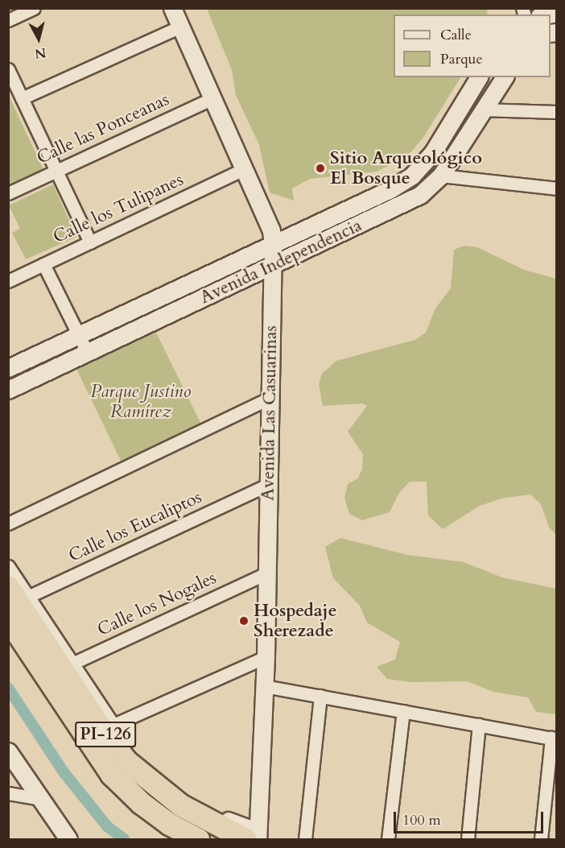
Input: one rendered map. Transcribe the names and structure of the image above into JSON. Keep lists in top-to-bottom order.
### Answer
{
  "streets": {
    "highway": ["PI-126"],
    "main road": ["Avenida Independencia", "Avenida Las Casuarinas"],
    "street": [
      "Calle las Ponceanas",
      "Calle los Tulipanes",
      "Calle los Eucaliptos",
      "Calle los Nogales"
    ]
  },
  "crossings": [
    ["Calle las Ponceanas", "Avenida Las Casuarinas"],
    ["Calle los Tulipanes", "Avenida Las Casuarinas"],
    ["Avenida Independencia", "Avenida Las Casuarinas"],
    ["Avenida Las Casuarinas", "Calle los Eucaliptos"],
    ["Avenida Las Casuarinas", "Calle los Nogales"],
    ["Avenida Las Casuarinas", "PI-126"],
    ["Calle los Eucaliptos", "PI-126"],
    ["Calle los Nogales", "PI-126"]
  ],
  "parks": ["Parque Justino Ramírez"],
  "places": ["Sitio Arqueológico El Bosque", "Hospedaje Sherezade"],
  "legend": ["Calle", "Parque"],
  "scale_bar": "100 m",
  "north": "bottom"
}
